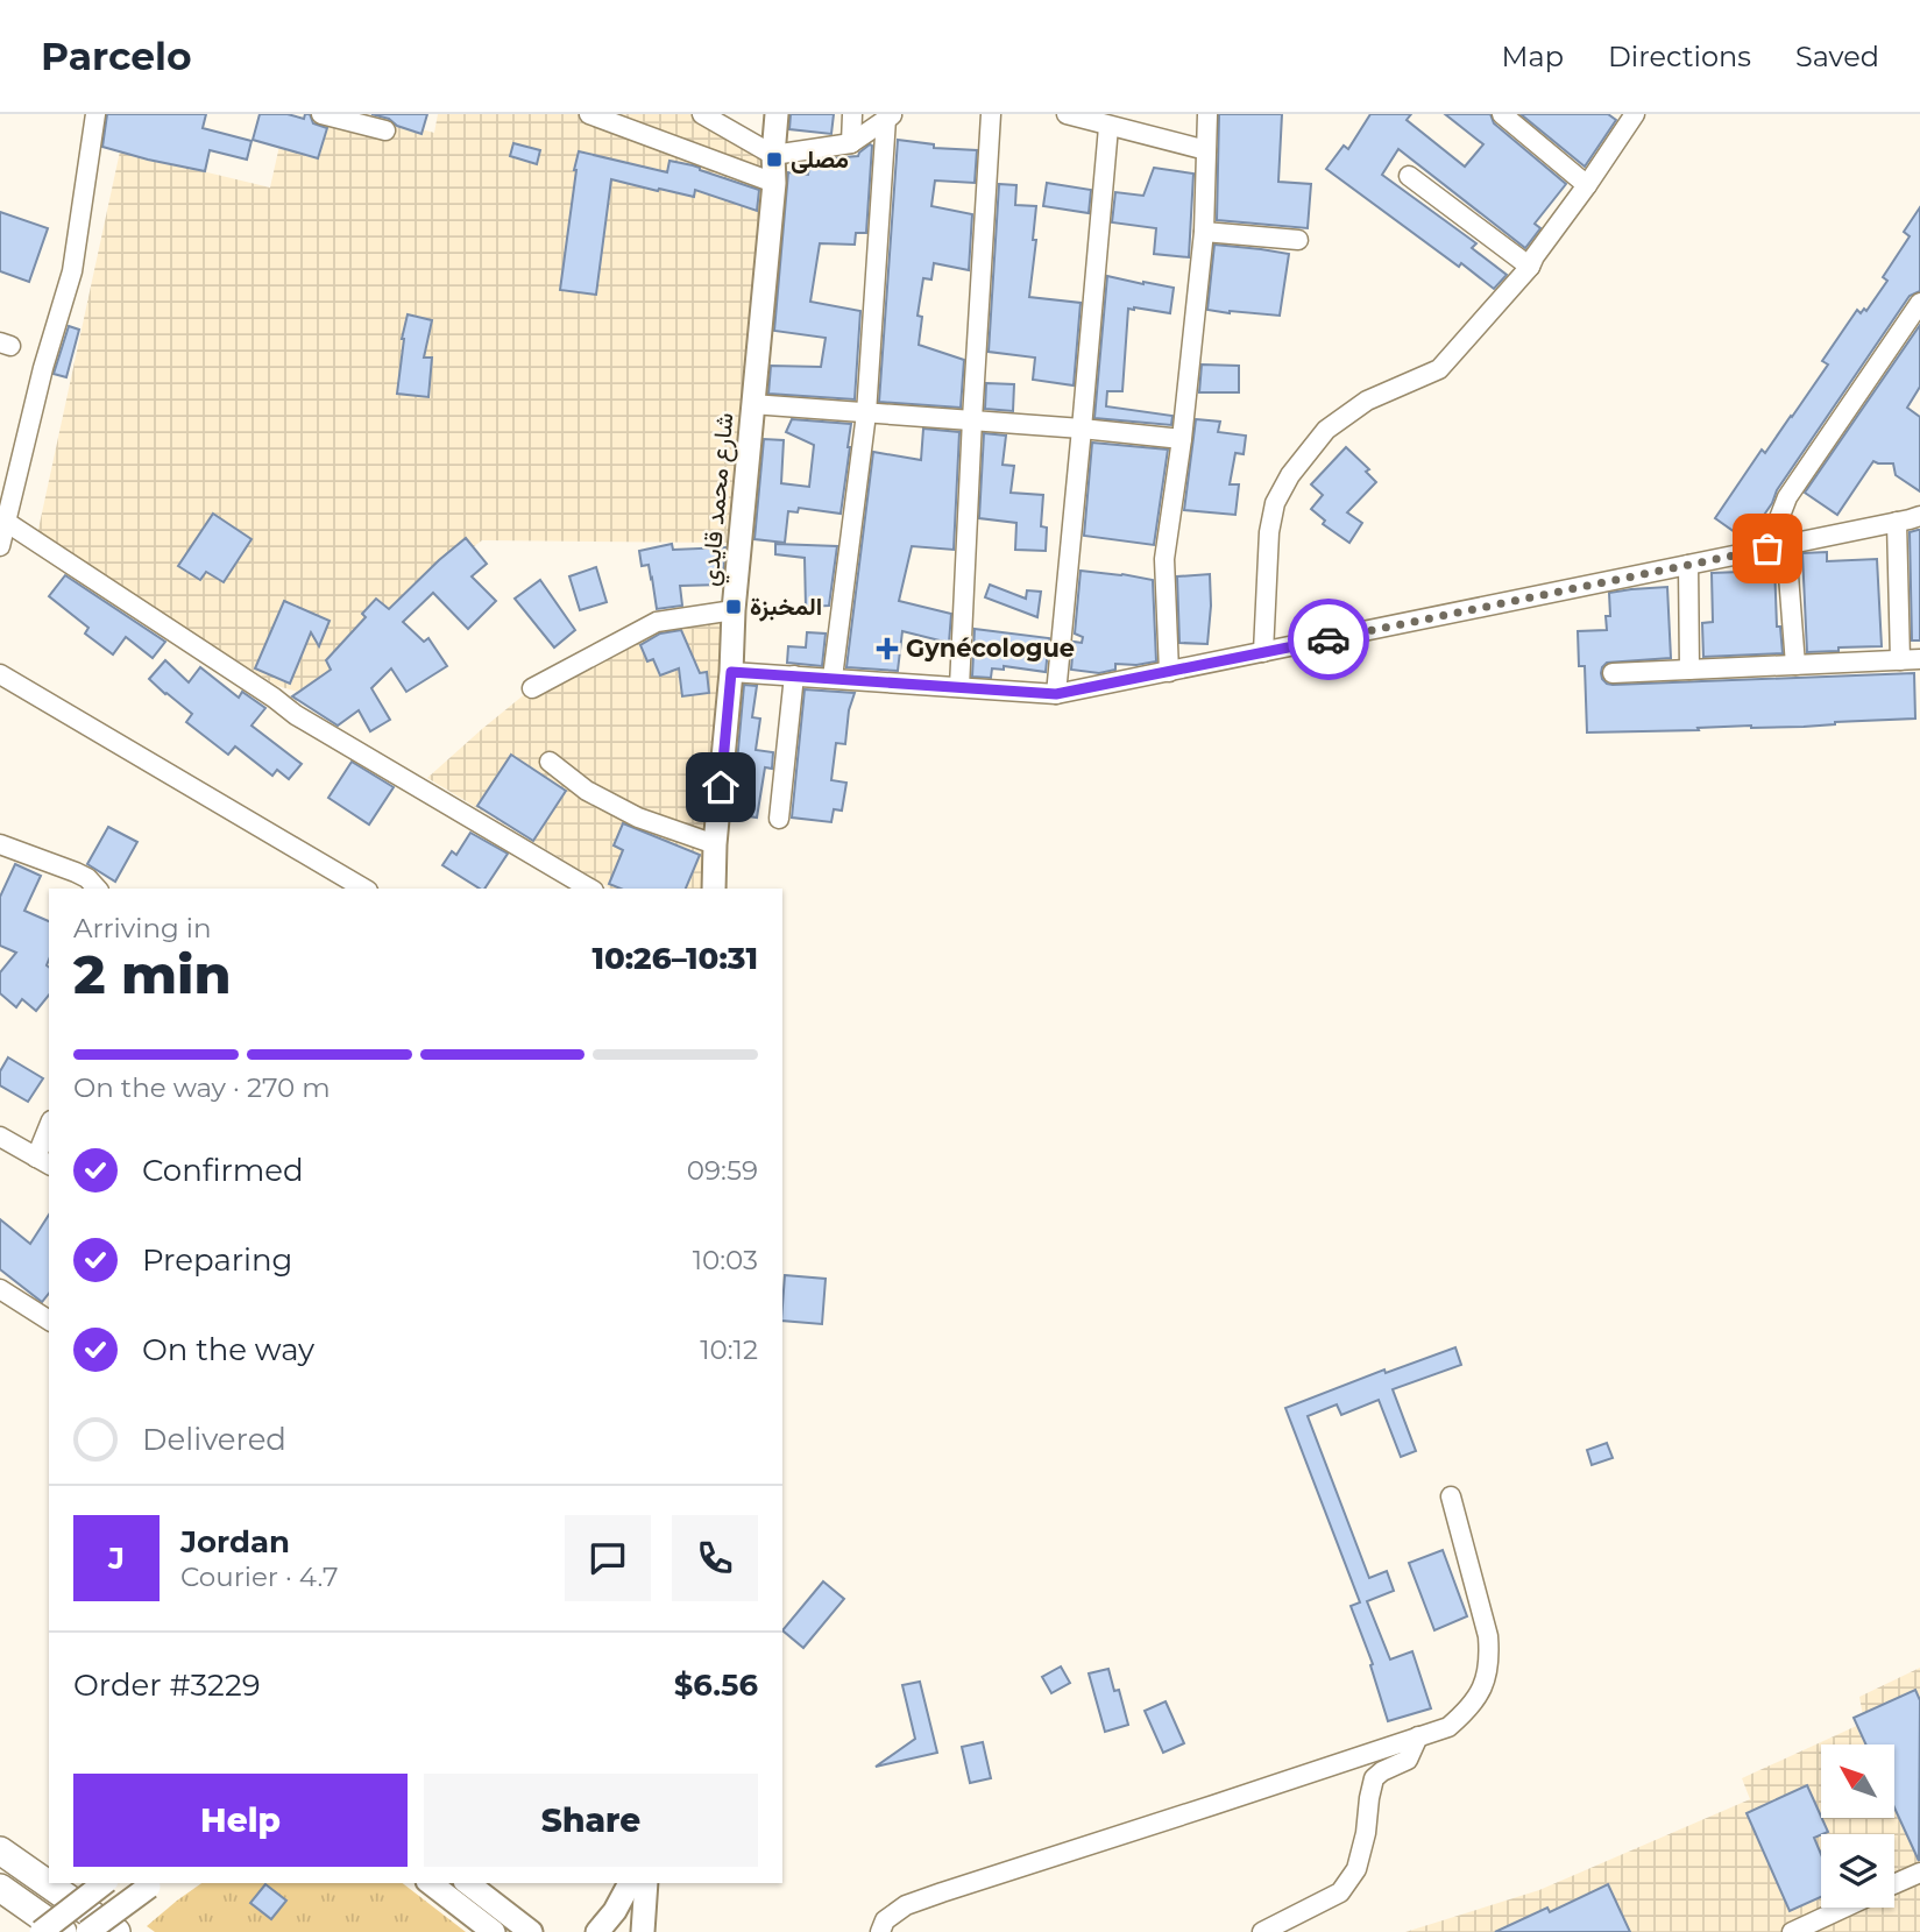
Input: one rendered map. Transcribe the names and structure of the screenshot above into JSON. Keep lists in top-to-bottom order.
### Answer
{
  "streets": {
    "main road": ["شارع محمد قايدي"]
  },
  "places": {
    "transit": ["مصلى", "المخبزة"],
    "health": ["Gynécologue"]
  },
  "north": "top left",
  "page": {
    "header": "Parcelo",
    "nav": ["Map", "Directions", "Saved"],
    "heading": ["2 min", "Arriving in", "10:26–10:31"],
    "panel": [
      "Jordan",
      "Courier · 4.7",
      "Order #3229",
      "$6.56"
    ],
    "bar": "On the way · 270 m",
    "list": [
      ["Confirmed", "09:59"],
      ["Preparing", "10:03"],
      ["On the way", "10:12"],
      "Delivered"
    ],
    "round": "J",
    "buttons": ["Help", "Share"]
  }
}
